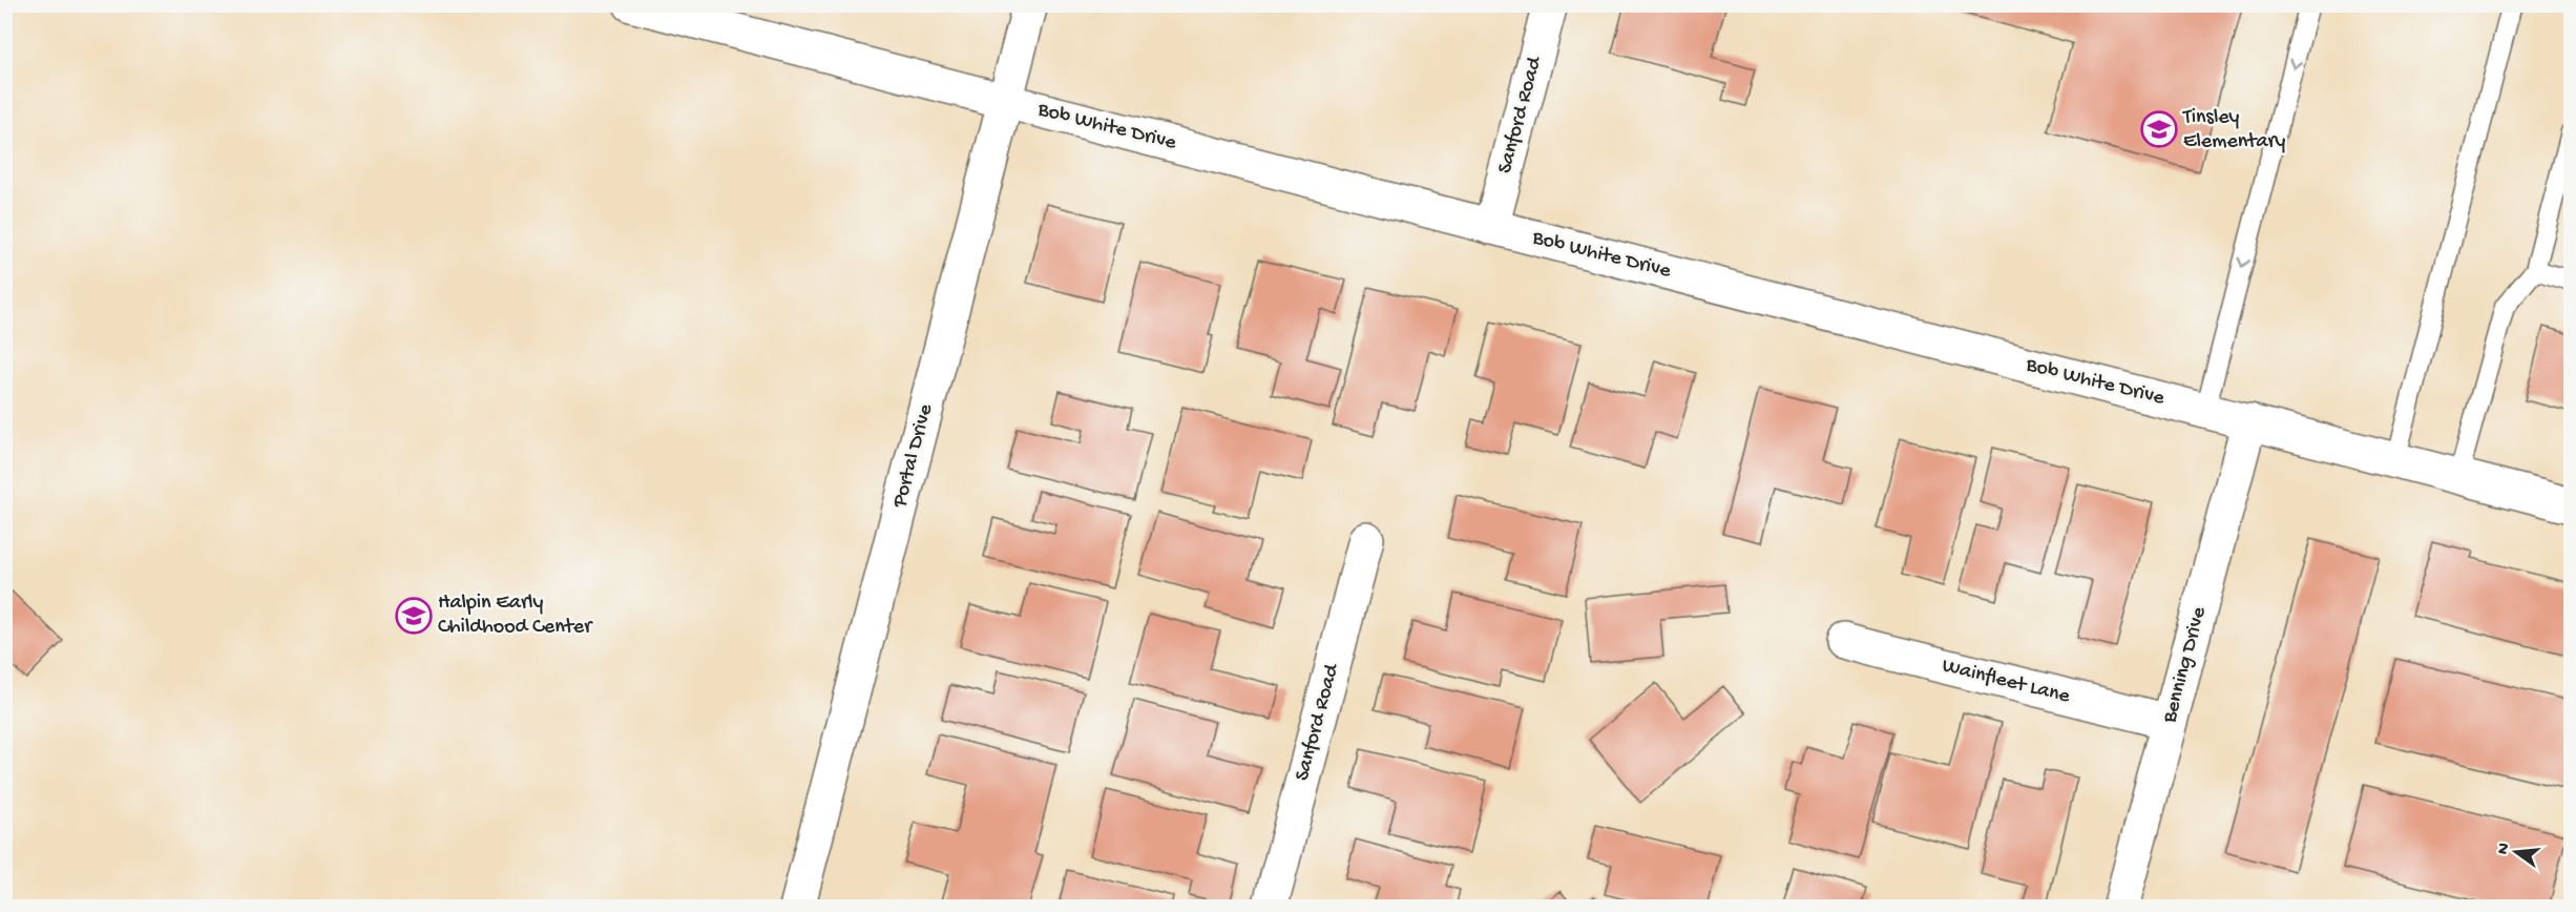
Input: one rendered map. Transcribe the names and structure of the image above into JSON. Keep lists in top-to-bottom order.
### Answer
{
  "streets": {
    "street": [
      "Sanford Road",
      "Bob White Drive",
      "Portal Drive",
      "Benning Drive",
      "Wainfleet Lane"
    ]
  },
  "crossings": [
    ["Sanford Road", "Bob White Drive"],
    ["Bob White Drive", "Portal Drive"],
    ["Bob White Drive", "Benning Drive"],
    ["Benning Drive", "Wainfleet Lane"]
  ],
  "places": {
    "school or university": ["Tinsley Elementary", "Halpin Early Childhood Center"]
  },
  "north": "left"
}
